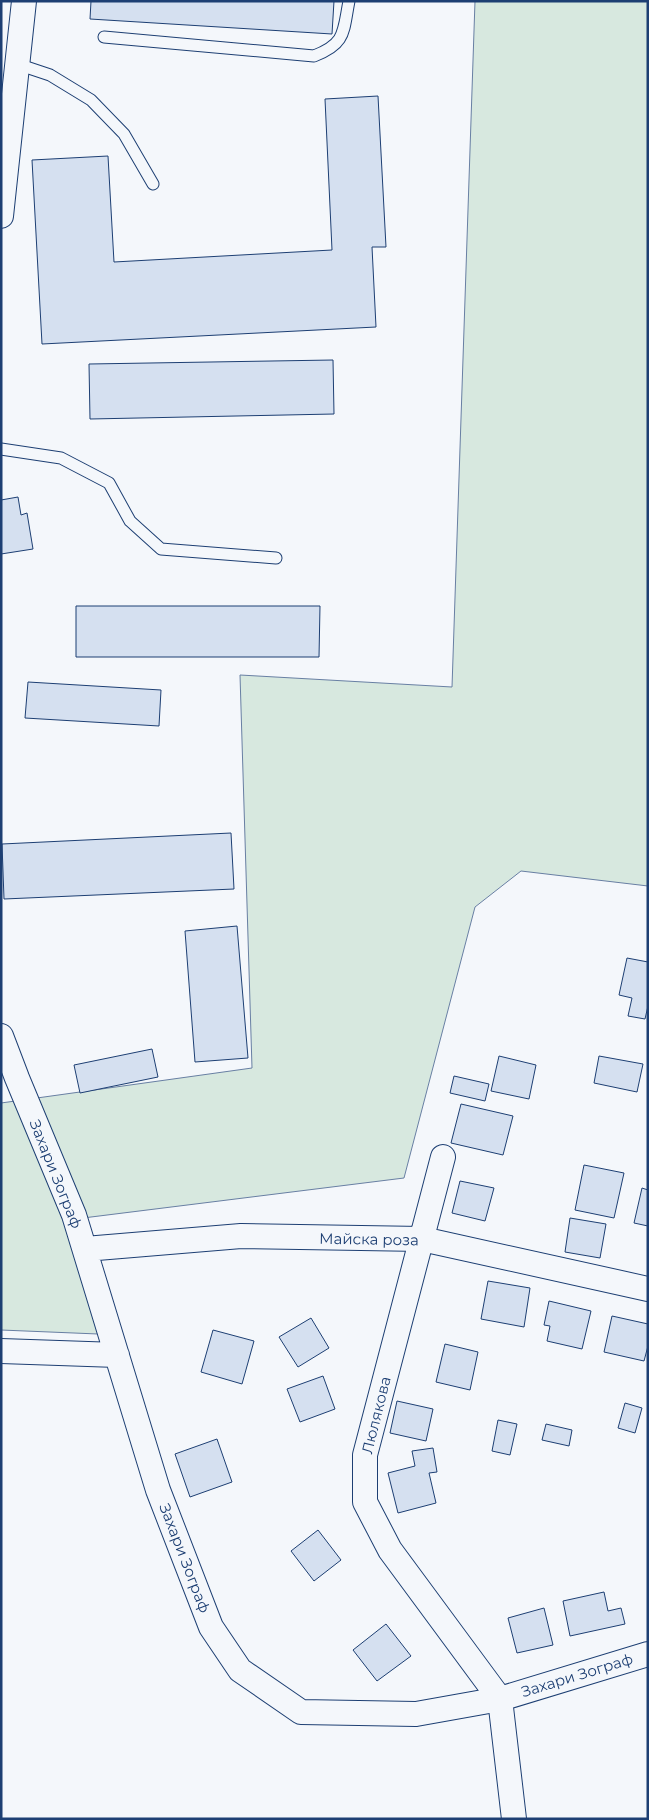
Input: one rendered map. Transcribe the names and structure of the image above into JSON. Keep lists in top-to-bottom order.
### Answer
{
  "streets": {
    "street": ["Захари Зограф", "Майска роза", "Люлякова"]
  },
  "crossings": [
    ["Захари Зограф", "Майска роза"],
    ["Захари Зограф", "Люлякова"],
    ["Майска роза", "Люлякова"]
  ]
}
